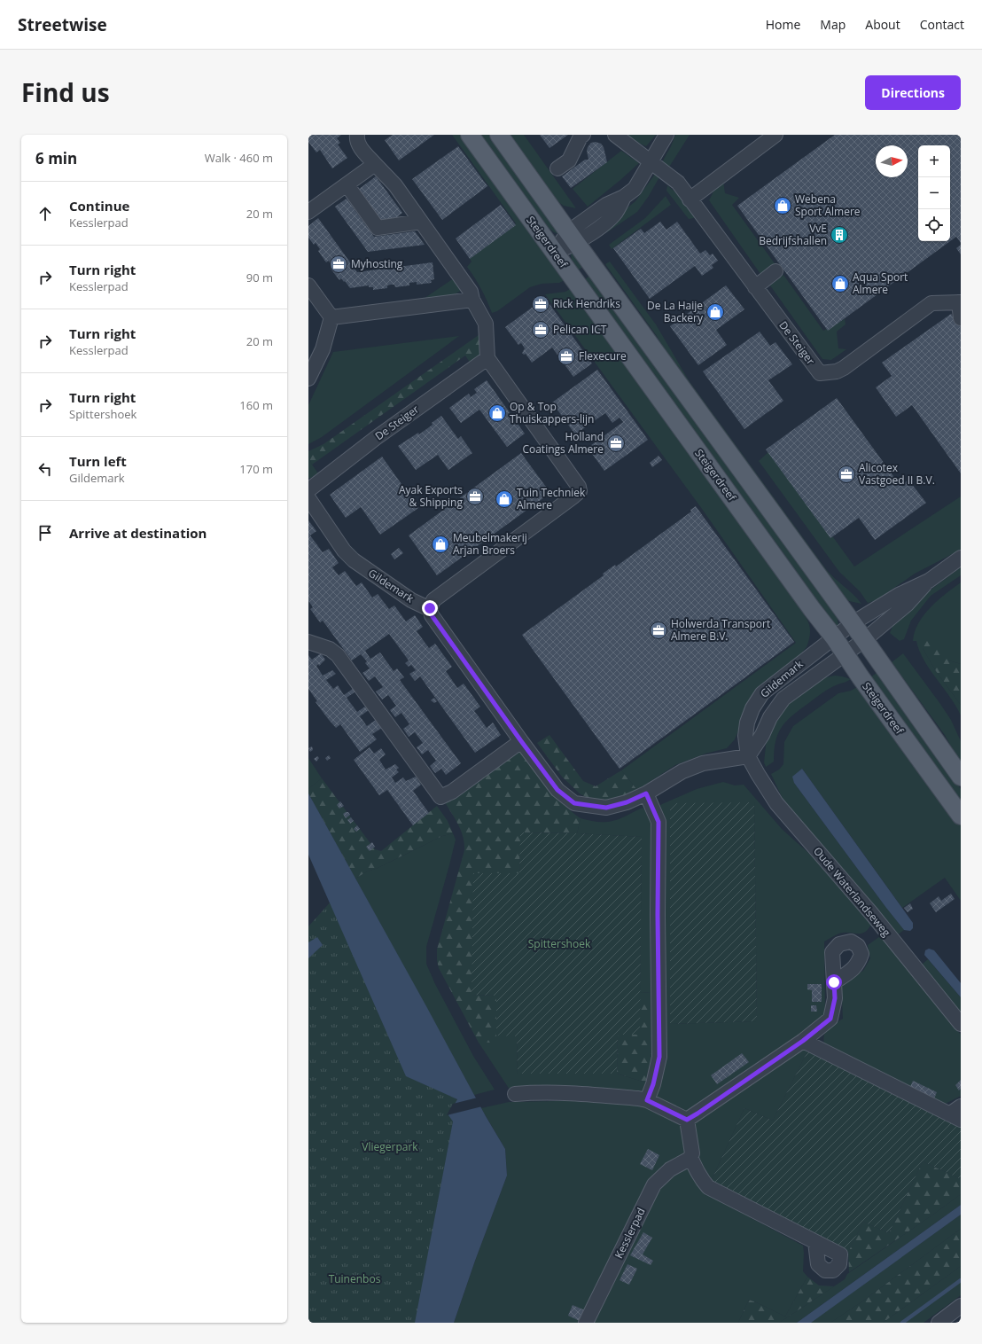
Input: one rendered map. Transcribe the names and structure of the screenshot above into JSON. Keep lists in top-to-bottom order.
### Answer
{
  "streets": {
    "main road": ["Steigerdreef"],
    "street": [
      "De Steiger",
      "Gildemark",
      "Oude Waterlandseweg",
      "Kesslerpad"
    ]
  },
  "crossings": [
    ["Steigerdreef", "Gildemark"],
    ["Gildemark", "Oude Waterlandseweg"]
  ],
  "parks": ["Spittershoek", "Vliegerpark", "Tuinenbos"],
  "places": {
    "shop": [
      "Webena Sport Almere",
      "Aqua Sport Almere",
      "De La Haije Backery",
      "Op & Top Thuiskappers-lijn",
      "Tuin Techniek Almere",
      "Meubelmakerij Arjan Broers"
    ],
    "building": ["VvE Bedrijfshallen"],
    "office": [
      "Myhosting",
      "Rick Hendriks",
      "Pelican ICT",
      "Flexecure",
      "Holland Coatings Almere",
      "Alicotex Vastgoed II B.V.",
      "Ayak Exports & Shipping",
      "Holwerda Transport Almere B.V."
    ]
  },
  "north": "right",
  "page": {
    "header": "Streetwise",
    "nav": [
      "Home",
      "Map",
      "About",
      "Contact"
    ],
    "title": "Find us",
    "buttons": "Directions",
    "heading": ["6 min", "Walk · 460 m"],
    "map_buttons": ["+", "−"],
    "list": [
      ["Continue", "Kesslerpad", "20 m"],
      ["Turn right", "Kesslerpad", "90 m"],
      ["Turn right", "Kesslerpad", "20 m"],
      ["Turn right", "Spittershoek", "160 m"],
      ["Turn left", "Gildemark", "170 m"],
      "Arrive at destination"
    ]
  }
}
